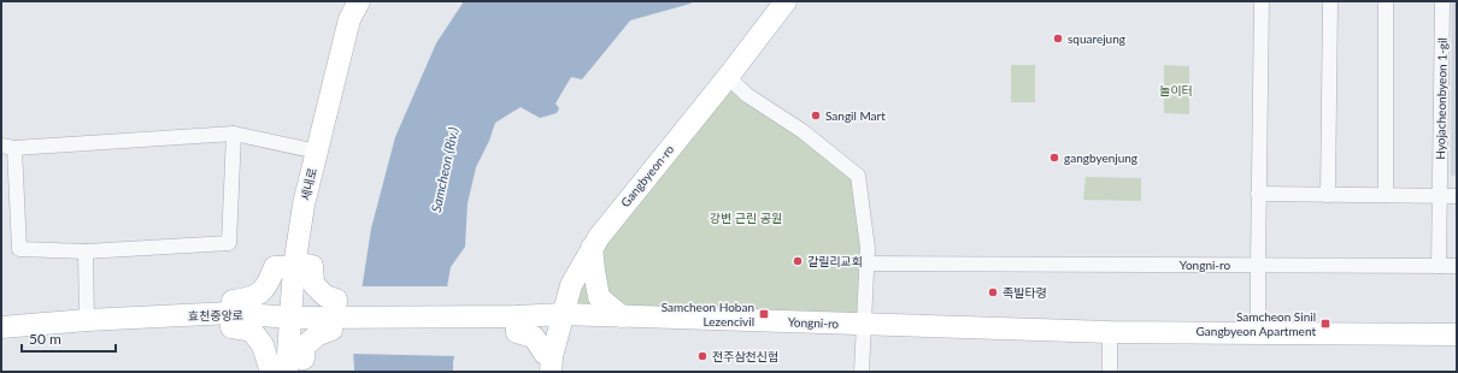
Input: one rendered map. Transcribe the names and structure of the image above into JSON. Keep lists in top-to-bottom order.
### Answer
{
  "streets": {
    "street": [
      "Hyojacheonbyeon 1-gil",
      "Gangbyeon-ro",
      "세내로",
      "Yongni-ro",
      "효천중앙로"
    ]
  },
  "crossings": [
    ["Hyojacheonbyeon 1-gil", "Yongni-ro"],
    ["Gangbyeon-ro", "Yongni-ro"],
    ["세내로", "효천중앙로"],
    ["Yongni-ro", "효천중앙로"]
  ],
  "water": ["Samcheon (Riv.)"],
  "parks": ["놀이터", "강변 근린 공원"],
  "places": {
    "other": [
      "squarejung",
      "Sangil Mart",
      "gangbyenjung",
      "갈릴리교회",
      "족발타령",
      "전주삼천신협"
    ],
    "transit": ["Samcheon Hoban Lezencivil", "Samcheon Sinil Gangbyeon Apartment"]
  },
  "scale_bar": "50 m"
}
